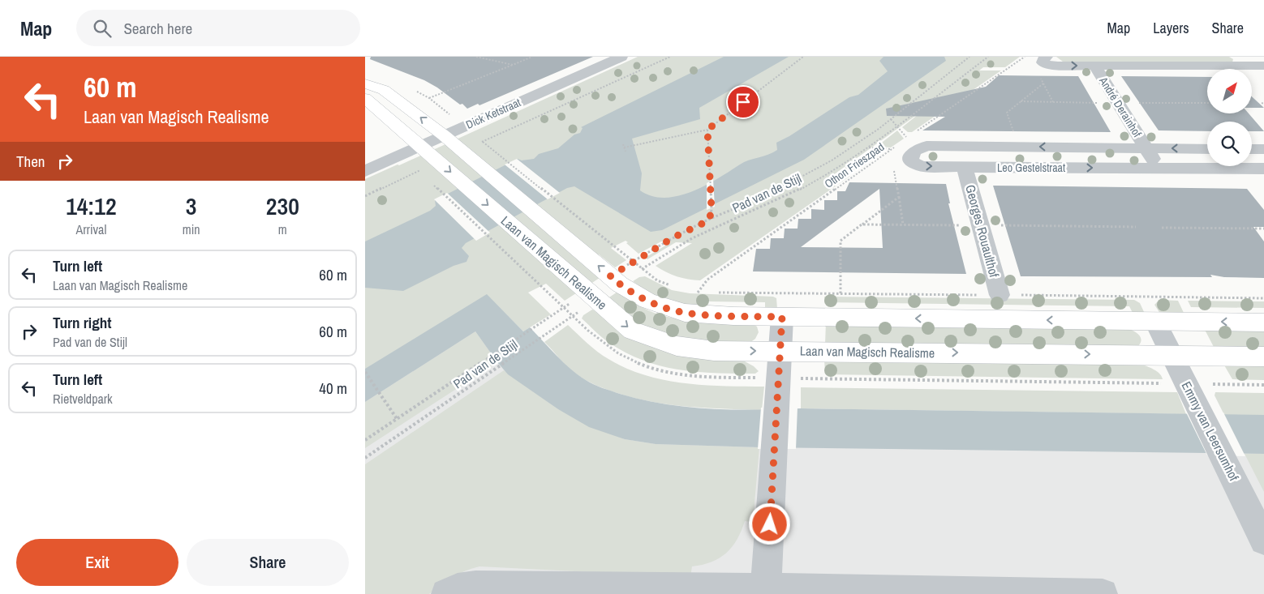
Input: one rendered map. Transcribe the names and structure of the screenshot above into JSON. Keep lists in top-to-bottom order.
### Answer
{
  "streets": {
    "main road": ["Laan van Magisch Realisme"],
    "street": [
      "André Derainhof",
      "Dick Ketstraat",
      "Leo Gestelstraat",
      "Georges Rouaulthof",
      "Emmy van Leersumhof"
    ],
    "path": ["Othon Frieszpad", "Pad van de Stijl"]
  },
  "crossings": [
    ["André Derainhof", "Leo Gestelstraat"],
    ["Dick Ketstraat", "Laan van Magisch Realisme"],
    ["Othon Frieszpad", "Leo Gestelstraat"],
    ["Leo Gestelstraat", "Georges Rouaulthof"],
    ["Pad van de Stijl", "Laan van Magisch Realisme"],
    ["Laan van Magisch Realisme", "Emmy van Leersumhof"]
  ],
  "north": "top right",
  "page": {
    "header": "Map",
    "search": "Search here",
    "nav": ["Map", "Layers", "Share"],
    "turn": ["60 m", "Laan van Magisch Realisme"],
    "then": "Then",
    "eta": [
      "14:12",
      "Arrival",
      "3",
      "min",
      "230",
      "m"
    ],
    "list": [
      {
        "name": "Turn left",
        "note": "Laan van Magisch Realisme",
        "value": "60 m"
      },
      {
        "name": "Turn right",
        "note": "Pad van de Stijl",
        "value": "60 m"
      },
      {
        "name": "Turn left",
        "note": "Rietveldpark",
        "value": "40 m"
      }
    ],
    "buttons": ["Exit", "Share"]
  }
}
